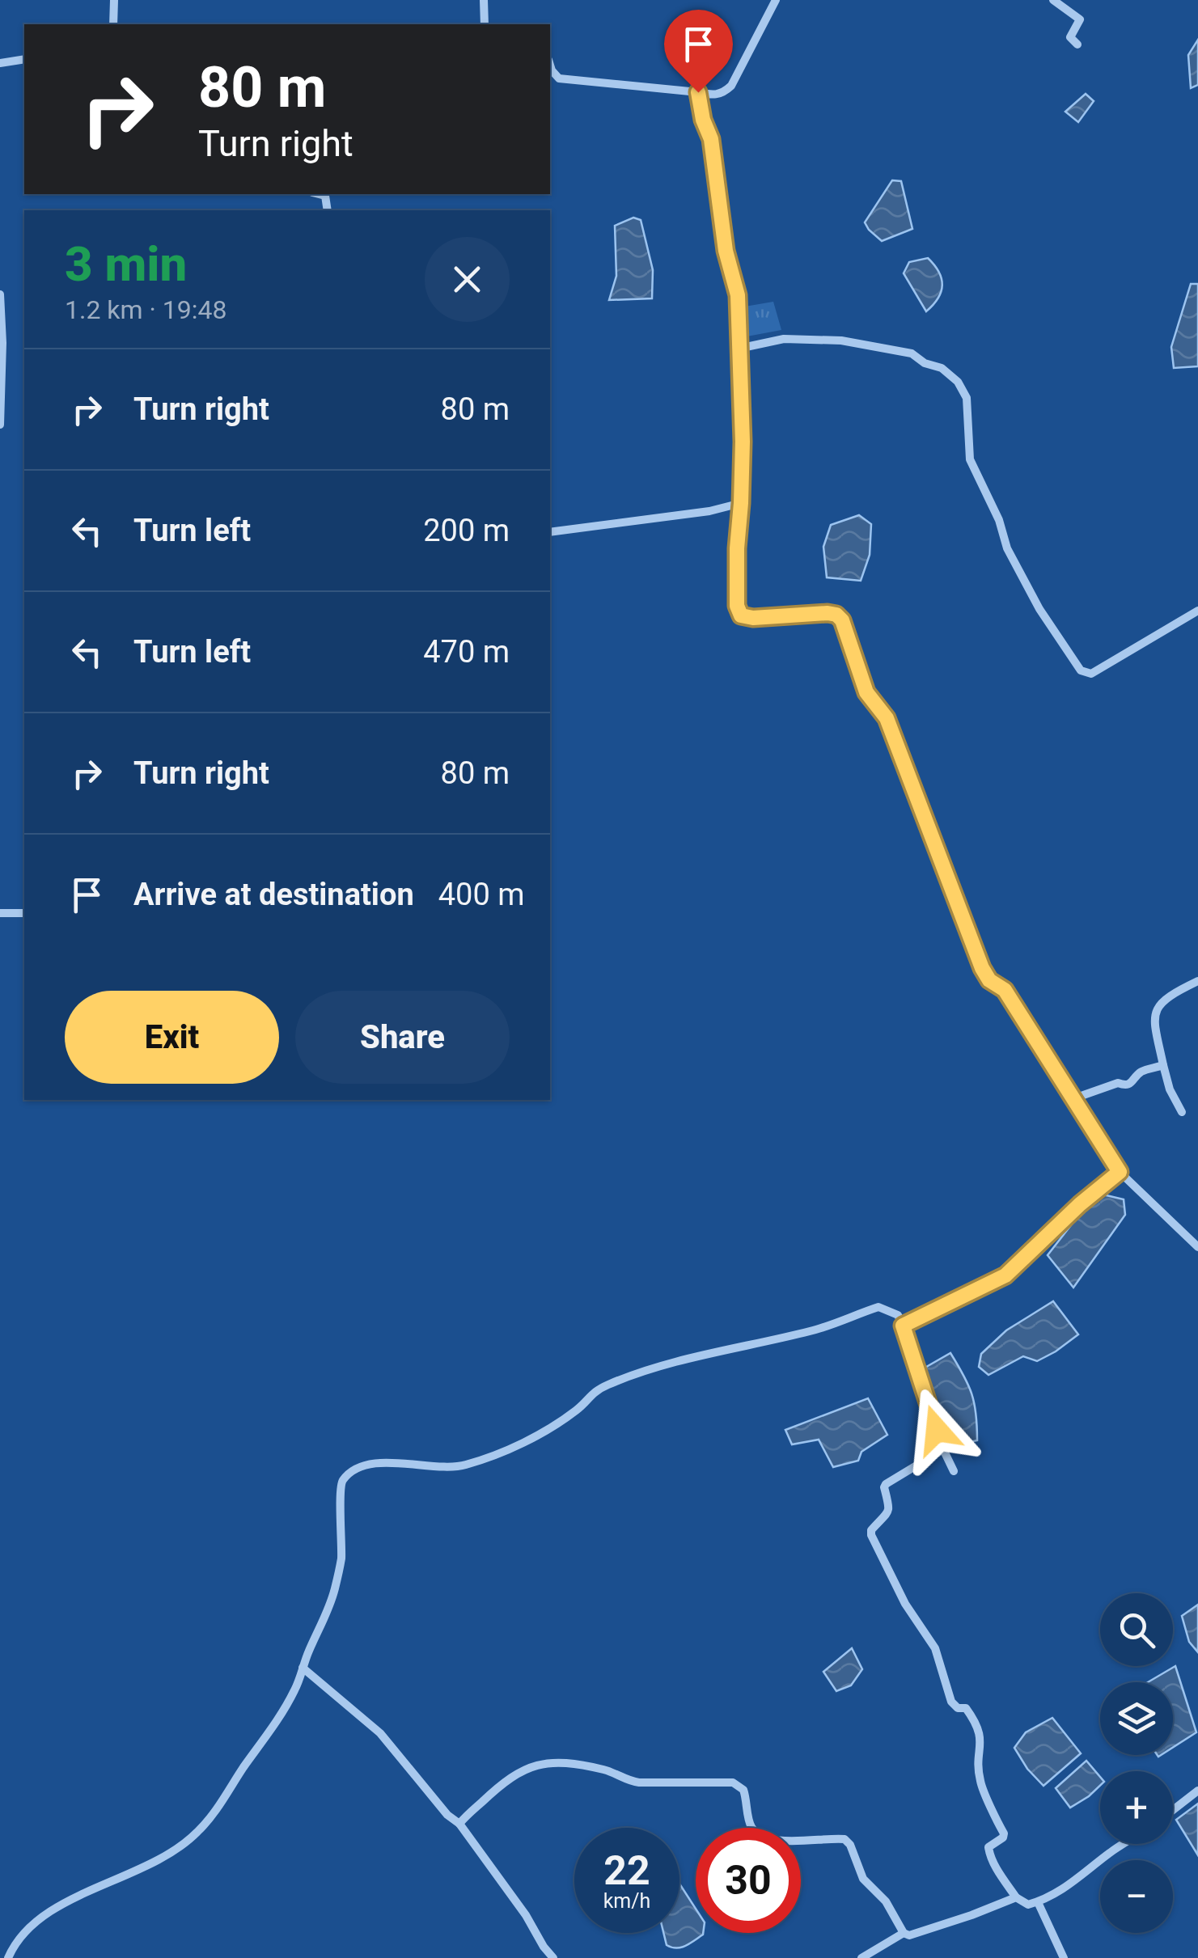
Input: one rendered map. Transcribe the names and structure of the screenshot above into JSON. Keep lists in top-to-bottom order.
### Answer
{
  "page": {
    "turn": ["80 m", "Turn right"],
    "heading": ["3 min", "1.2 km · 19:48"],
    "list": [
      {
        "name": "Turn right",
        "value": "80 m"
      },
      {
        "name": "Turn left",
        "value": "200 m"
      },
      {
        "name": "Turn left",
        "value": "470 m"
      },
      {
        "name": "Turn right",
        "value": "80 m"
      },
      {
        "name": "Arrive at destination",
        "value": "400 m"
      }
    ],
    "buttons": ["Exit", "Share"],
    "map_buttons": ["+", "−"],
    "speed": "22 km/h",
    "limit": "30"
  }
}
